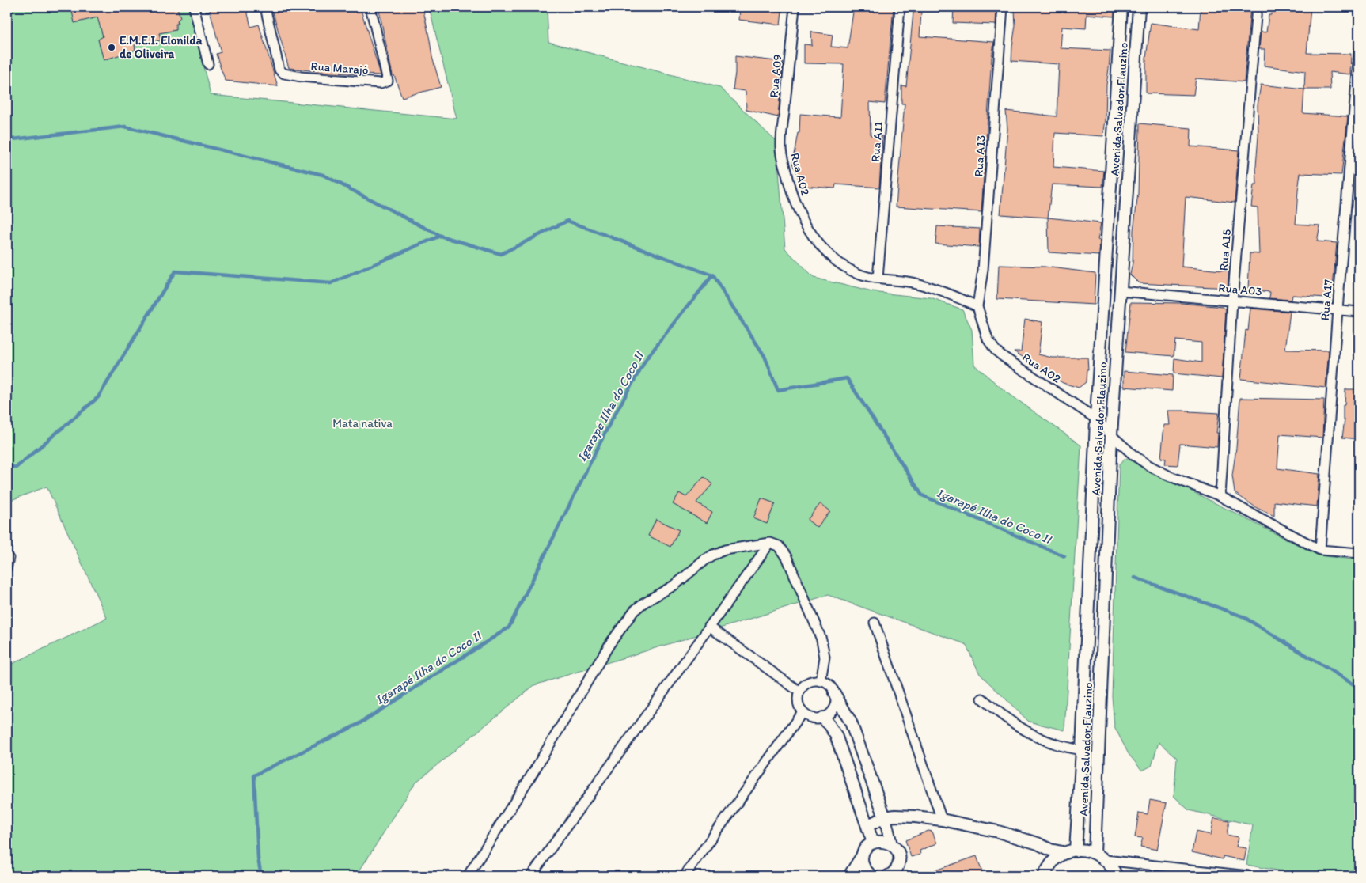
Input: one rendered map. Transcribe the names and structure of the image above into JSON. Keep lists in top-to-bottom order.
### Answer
{
  "streets": {
    "street": [
      "Rua Marajó",
      "Rua A09",
      "Avenida Salvador Flauzino",
      "Rua A11",
      "Rua A13",
      "Rua A02",
      "Rua A15",
      "Rua A03",
      "Rua A17"
    ]
  },
  "crossings": [
    ["Rua A09", "Rua A02"],
    ["Avenida Salvador Flauzino", "Rua A02"],
    ["Avenida Salvador Flauzino", "Rua A03"],
    ["Rua A11", "Rua A02"],
    ["Rua A13", "Rua A02"],
    ["Rua A02", "Rua A15"],
    ["Rua A02", "Rua A17"],
    ["Rua A15", "Rua A03"],
    ["Rua A03", "Rua A17"]
  ],
  "water": ["Igarapé Ilha do Coco II"],
  "parks": ["Mata nativa"],
  "places": ["E.M.E.I. Elonilda de Oliveira"]
}
